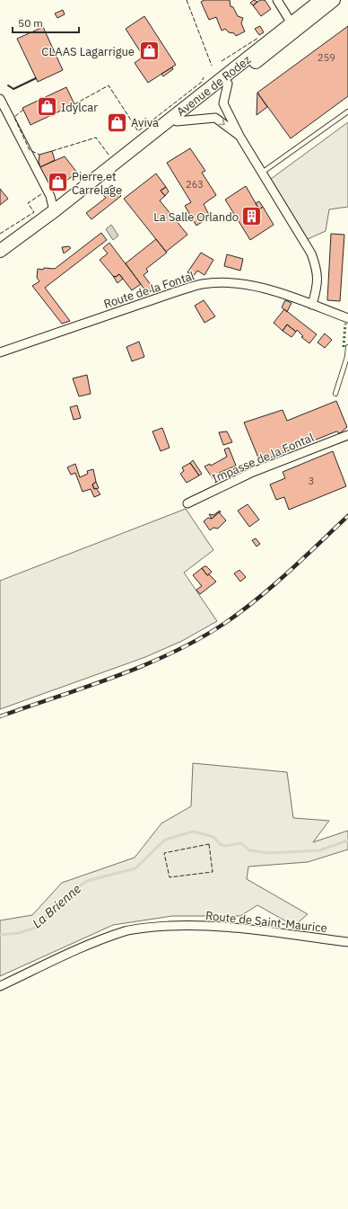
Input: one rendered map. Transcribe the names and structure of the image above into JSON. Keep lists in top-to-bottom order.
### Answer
{
  "streets": {
    "main road": ["Avenue de Rodez"],
    "street": ["Route de la Fontal", "Impasse de la Fontal", "Route de Saint-Maurice"]
  },
  "water": ["La Brienne"],
  "places": {
    "shop": [
      "CLAAS Lagarrigue",
      "Idylcar",
      "Aviva",
      "Pierre et Carrelage"
    ],
    "building": ["La Salle Orlando"]
  },
  "house_numbers": ["259", "263", "3"],
  "scale_bar": "50 m"
}
